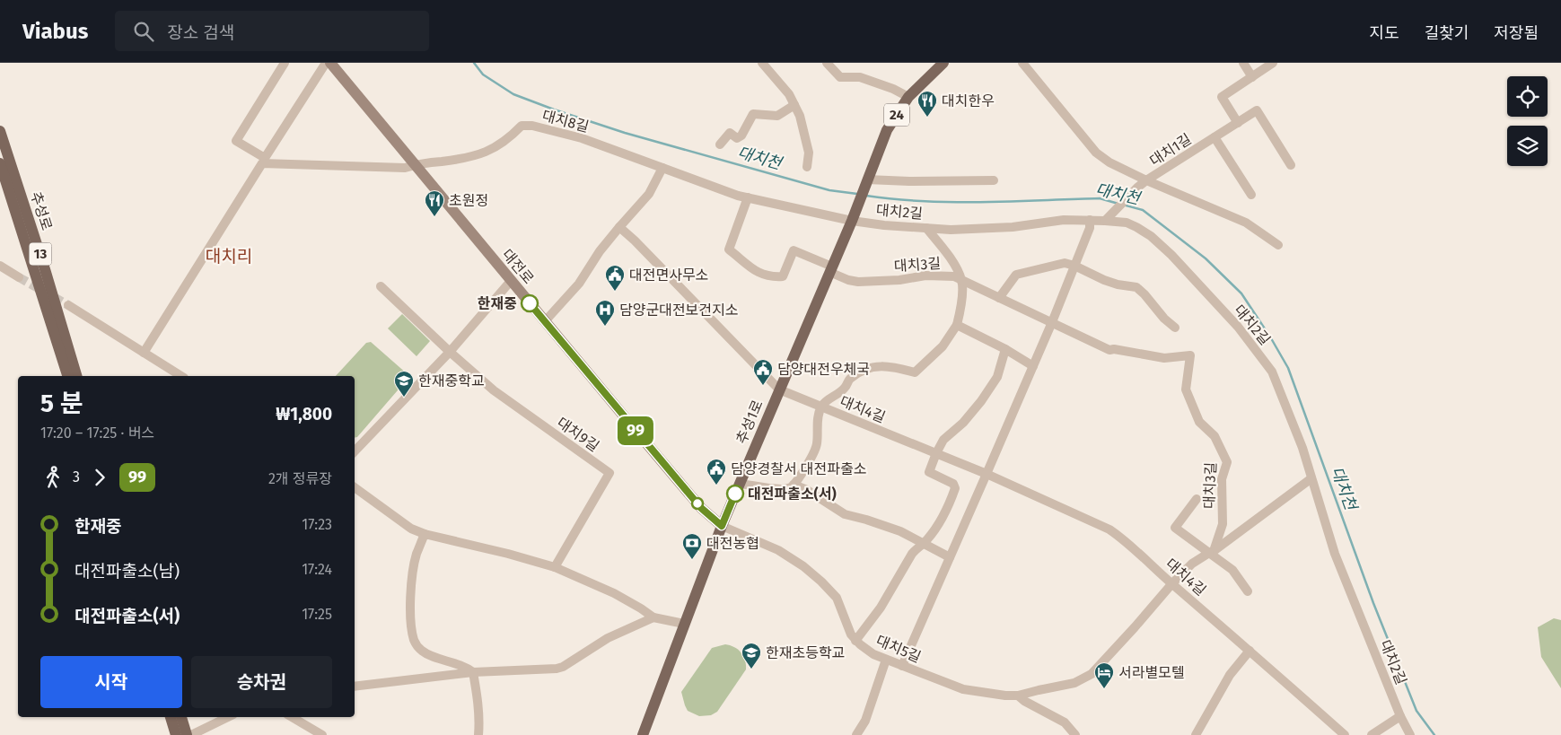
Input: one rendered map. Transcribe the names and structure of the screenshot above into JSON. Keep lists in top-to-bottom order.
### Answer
{
  "streets": {
    "main road": [
      "24",
      "추성로",
      "13",
      "추성1로"
    ],
    "street": [
      "대치8길",
      "대치1길",
      "대치2길",
      "대치3길",
      "대전로",
      "대치4길",
      "대치9길",
      "대치5길"
    ]
  },
  "crossings": [
    ["대치8길", "대치2길"],
    ["대치8길", "대치3길"],
    ["대치8길", "대전로"],
    ["대치8길", "추성1로"],
    ["대치2길", "추성1로"],
    ["대치3길", "추성1로"],
    ["대전로", "추성1로"],
    ["대전로", "대치5길"],
    ["대치4길", "추성1로"],
    ["추성1로", "대치5길"]
  ],
  "districts": ["대치리"],
  "water": ["대치천"],
  "places": {
    "restaurant": ["대치한우", "초원정"],
    "public building": ["대전면사무소", "담양대전우체국", "담양경찰서 대전파출소"],
    "other": ["한재중", "대전파출소(서)"],
    "hospital": ["담양군대전보건지소"],
    "school or university": ["한재중학교", "한재초등학교"],
    "bank": ["대전농협"],
    "hotel": ["서라별모텔"]
  },
  "lines": ["bus line 99"],
  "page": {
    "header": "Viabus",
    "search": "장소 검색",
    "nav": ["지도", "길찾기", "저장됨"],
    "on_map": "99",
    "heading": ["5 분", "17:20 – 17:25 · 버스", "₩1,800"],
    "legs": ["3", "99", "2개 정류장"],
    "list": [
      {
        "name": "한재중",
        "value": "17:23"
      },
      {
        "name": "대전파출소(남)",
        "value": "17:24"
      },
      {
        "name": "대전파출소(서)",
        "value": "17:25"
      }
    ],
    "buttons": ["시작", "승차권"]
  }
}
